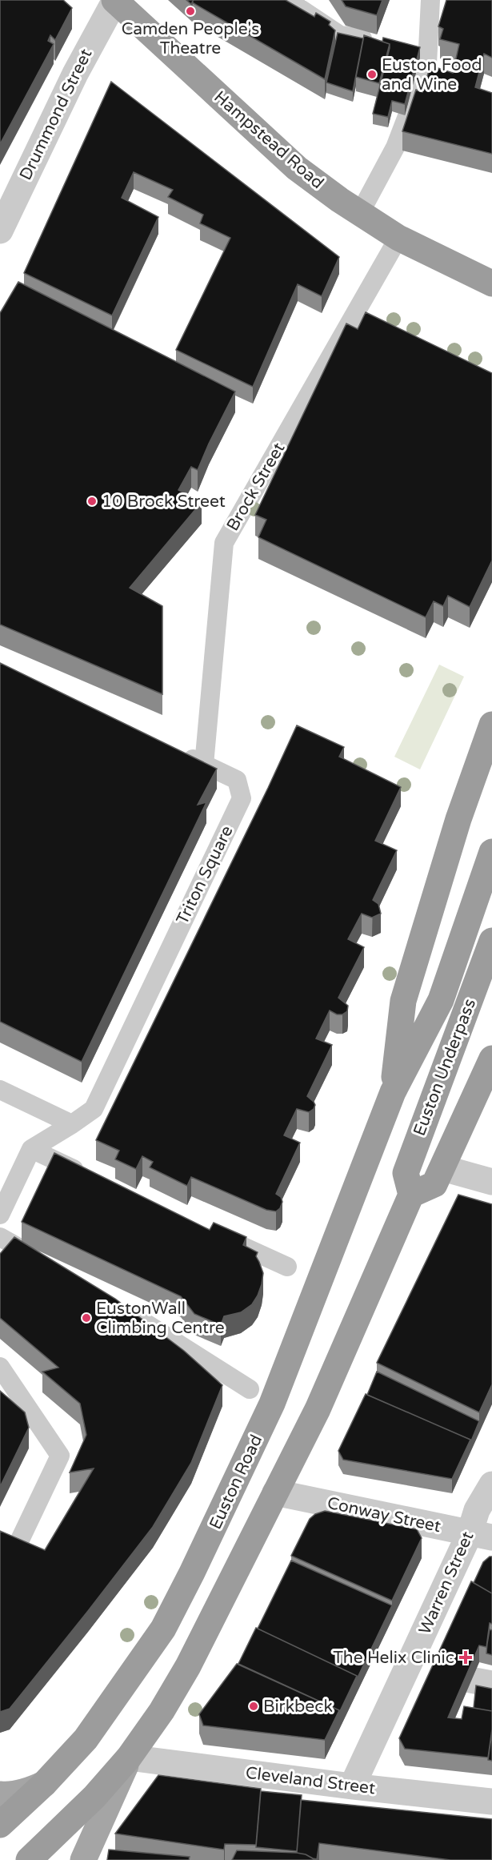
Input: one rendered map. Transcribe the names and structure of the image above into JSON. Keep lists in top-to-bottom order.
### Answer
{
  "streets": {
    "highway": ["Hampstead Road", "Euston Underpass", "Euston Road"],
    "street": [
      "Drummond Street",
      "Brock Street",
      "Triton Square",
      "Conway Street",
      "Warren Street",
      "Cleveland Street"
    ]
  },
  "crossings": [
    ["Drummond Street", "Hampstead Road"],
    ["Hampstead Road", "Brock Street"],
    ["Brock Street", "Triton Square"],
    ["Euston Underpass", "Euston Road"],
    ["Conway Street", "Warren Street"],
    ["Warren Street", "Cleveland Street"]
  ],
  "places": {
    "other": [
      "Camden People's Theatre",
      "Euston Food and Wine",
      "10 Brock Street",
      "EustonWall Climbing Centre",
      "Birkbeck"
    ],
    "health": ["The Helix Clinic"]
  }
}
